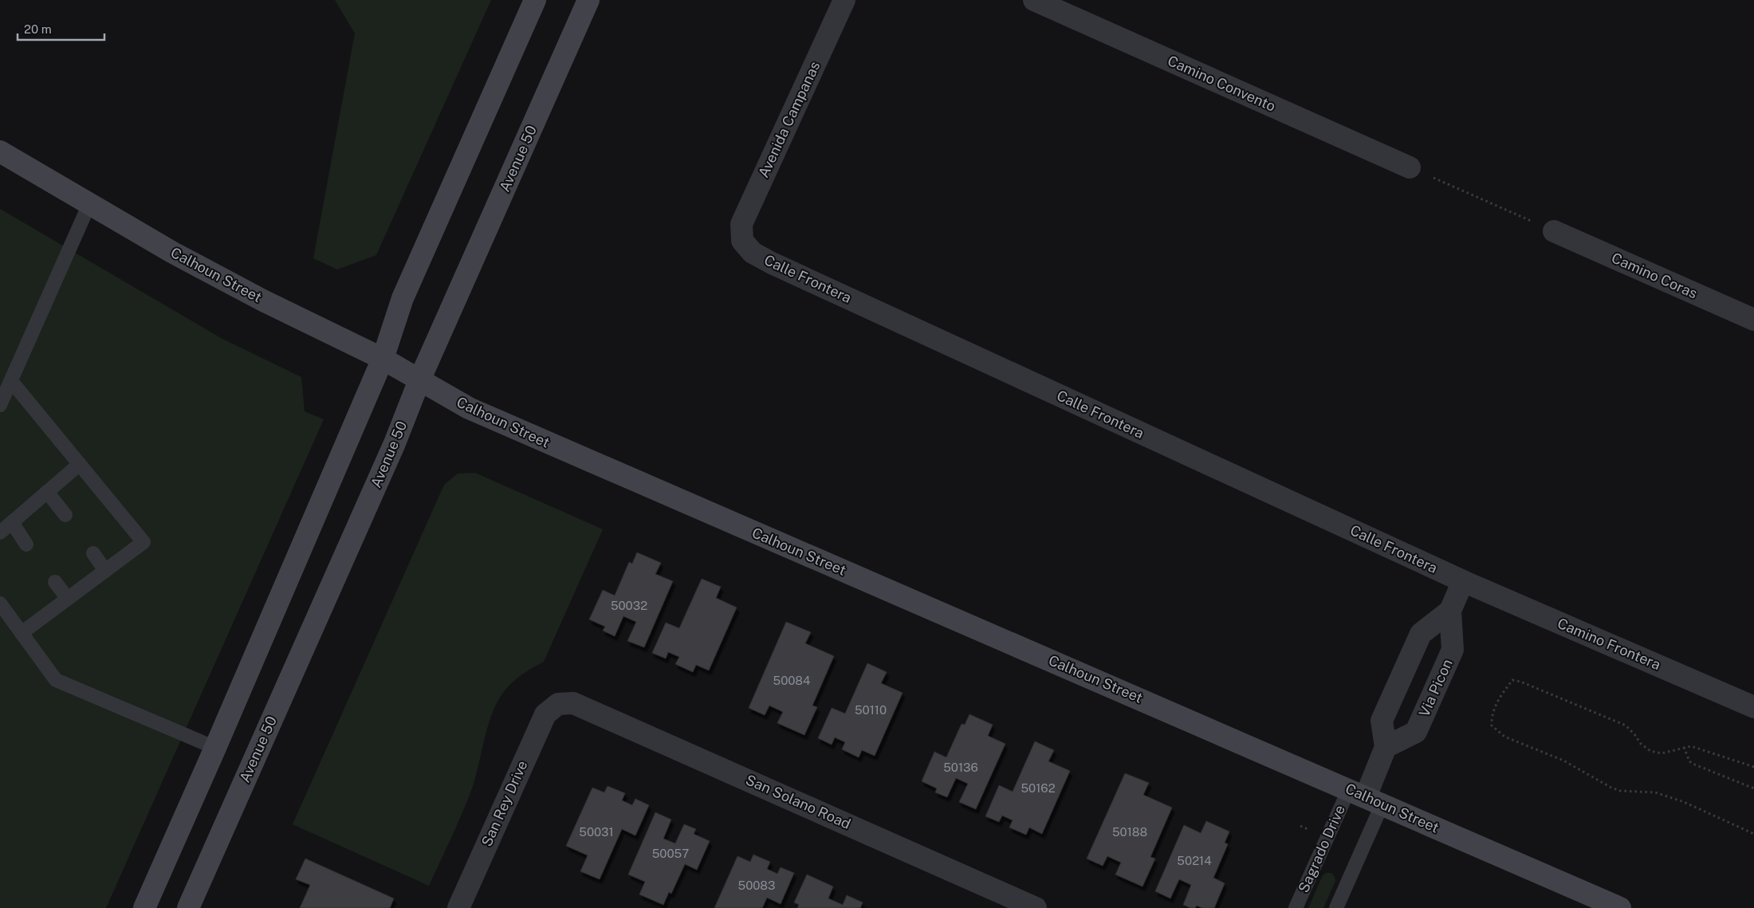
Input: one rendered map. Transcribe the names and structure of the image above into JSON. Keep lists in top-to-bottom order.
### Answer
{
  "streets": {
    "main road": ["Avenue 50", "Calhoun Street"],
    "street": [
      "Camino Convento",
      "Avenida Campanas",
      "Camino Coras",
      "Calle Frontera",
      "Camino Frontera",
      "Via Picon",
      "San Solano Road",
      "San Rey Drive"
    ],
    "lane": ["Sagrado Drive"]
  },
  "crossings": [
    ["Avenida Campanas", "Calle Frontera"],
    ["Avenue 50", "Calhoun Street"],
    ["Calhoun Street", "Sagrado Drive"],
    ["Calle Frontera", "Camino Frontera"],
    ["Calle Frontera", "Via Picon"],
    ["Camino Frontera", "Via Picon"],
    ["San Solano Road", "San Rey Drive"]
  ],
  "house_numbers": [
    "50032",
    "50084",
    "50110",
    "50136",
    "50162",
    "50031",
    "50188",
    "50057",
    "50214",
    "50083"
  ],
  "scale_bar": "20 m"
}
